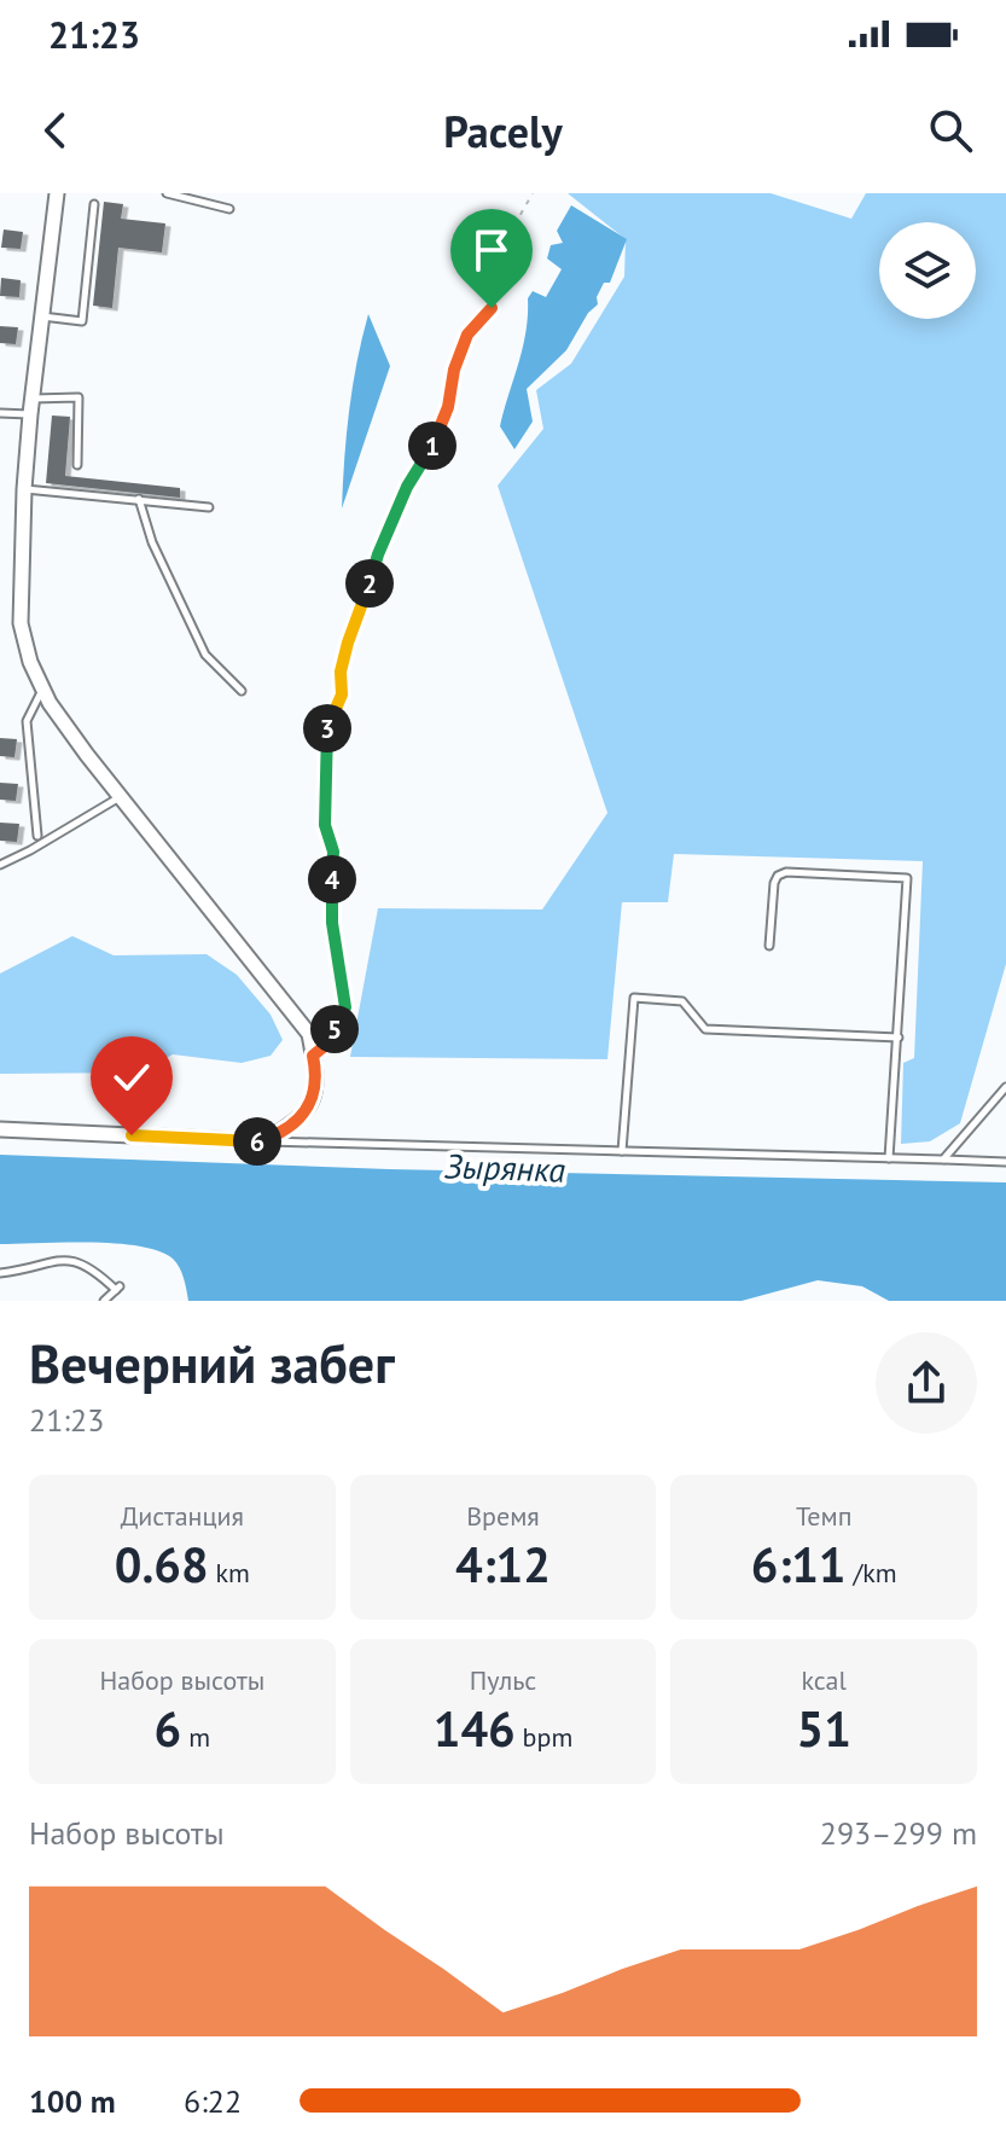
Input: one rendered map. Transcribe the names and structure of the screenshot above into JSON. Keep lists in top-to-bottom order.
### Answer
{
  "water": ["Зырянка"],
  "page": {
    "status": "21:23",
    "header": "Pacely",
    "pins": [
      "1",
      "2",
      "3",
      "4",
      "5",
      "6"
    ],
    "heading": ["Вечерний забег", "21:23"],
    "stats": [
      ["Дистанция", "0.68 km"],
      ["Время", "4:12"],
      ["Темп", "6:11 /km"],
      ["Набор высоты", "6 m"],
      ["Пульс", "146 bpm"],
      ["kcal", "51"]
    ],
    "chart": ["Набор высоты", "293–299 m"],
    "list": [
      {
        "name": "100 m",
        "note": "6:22"
      }
    ]
  }
}
